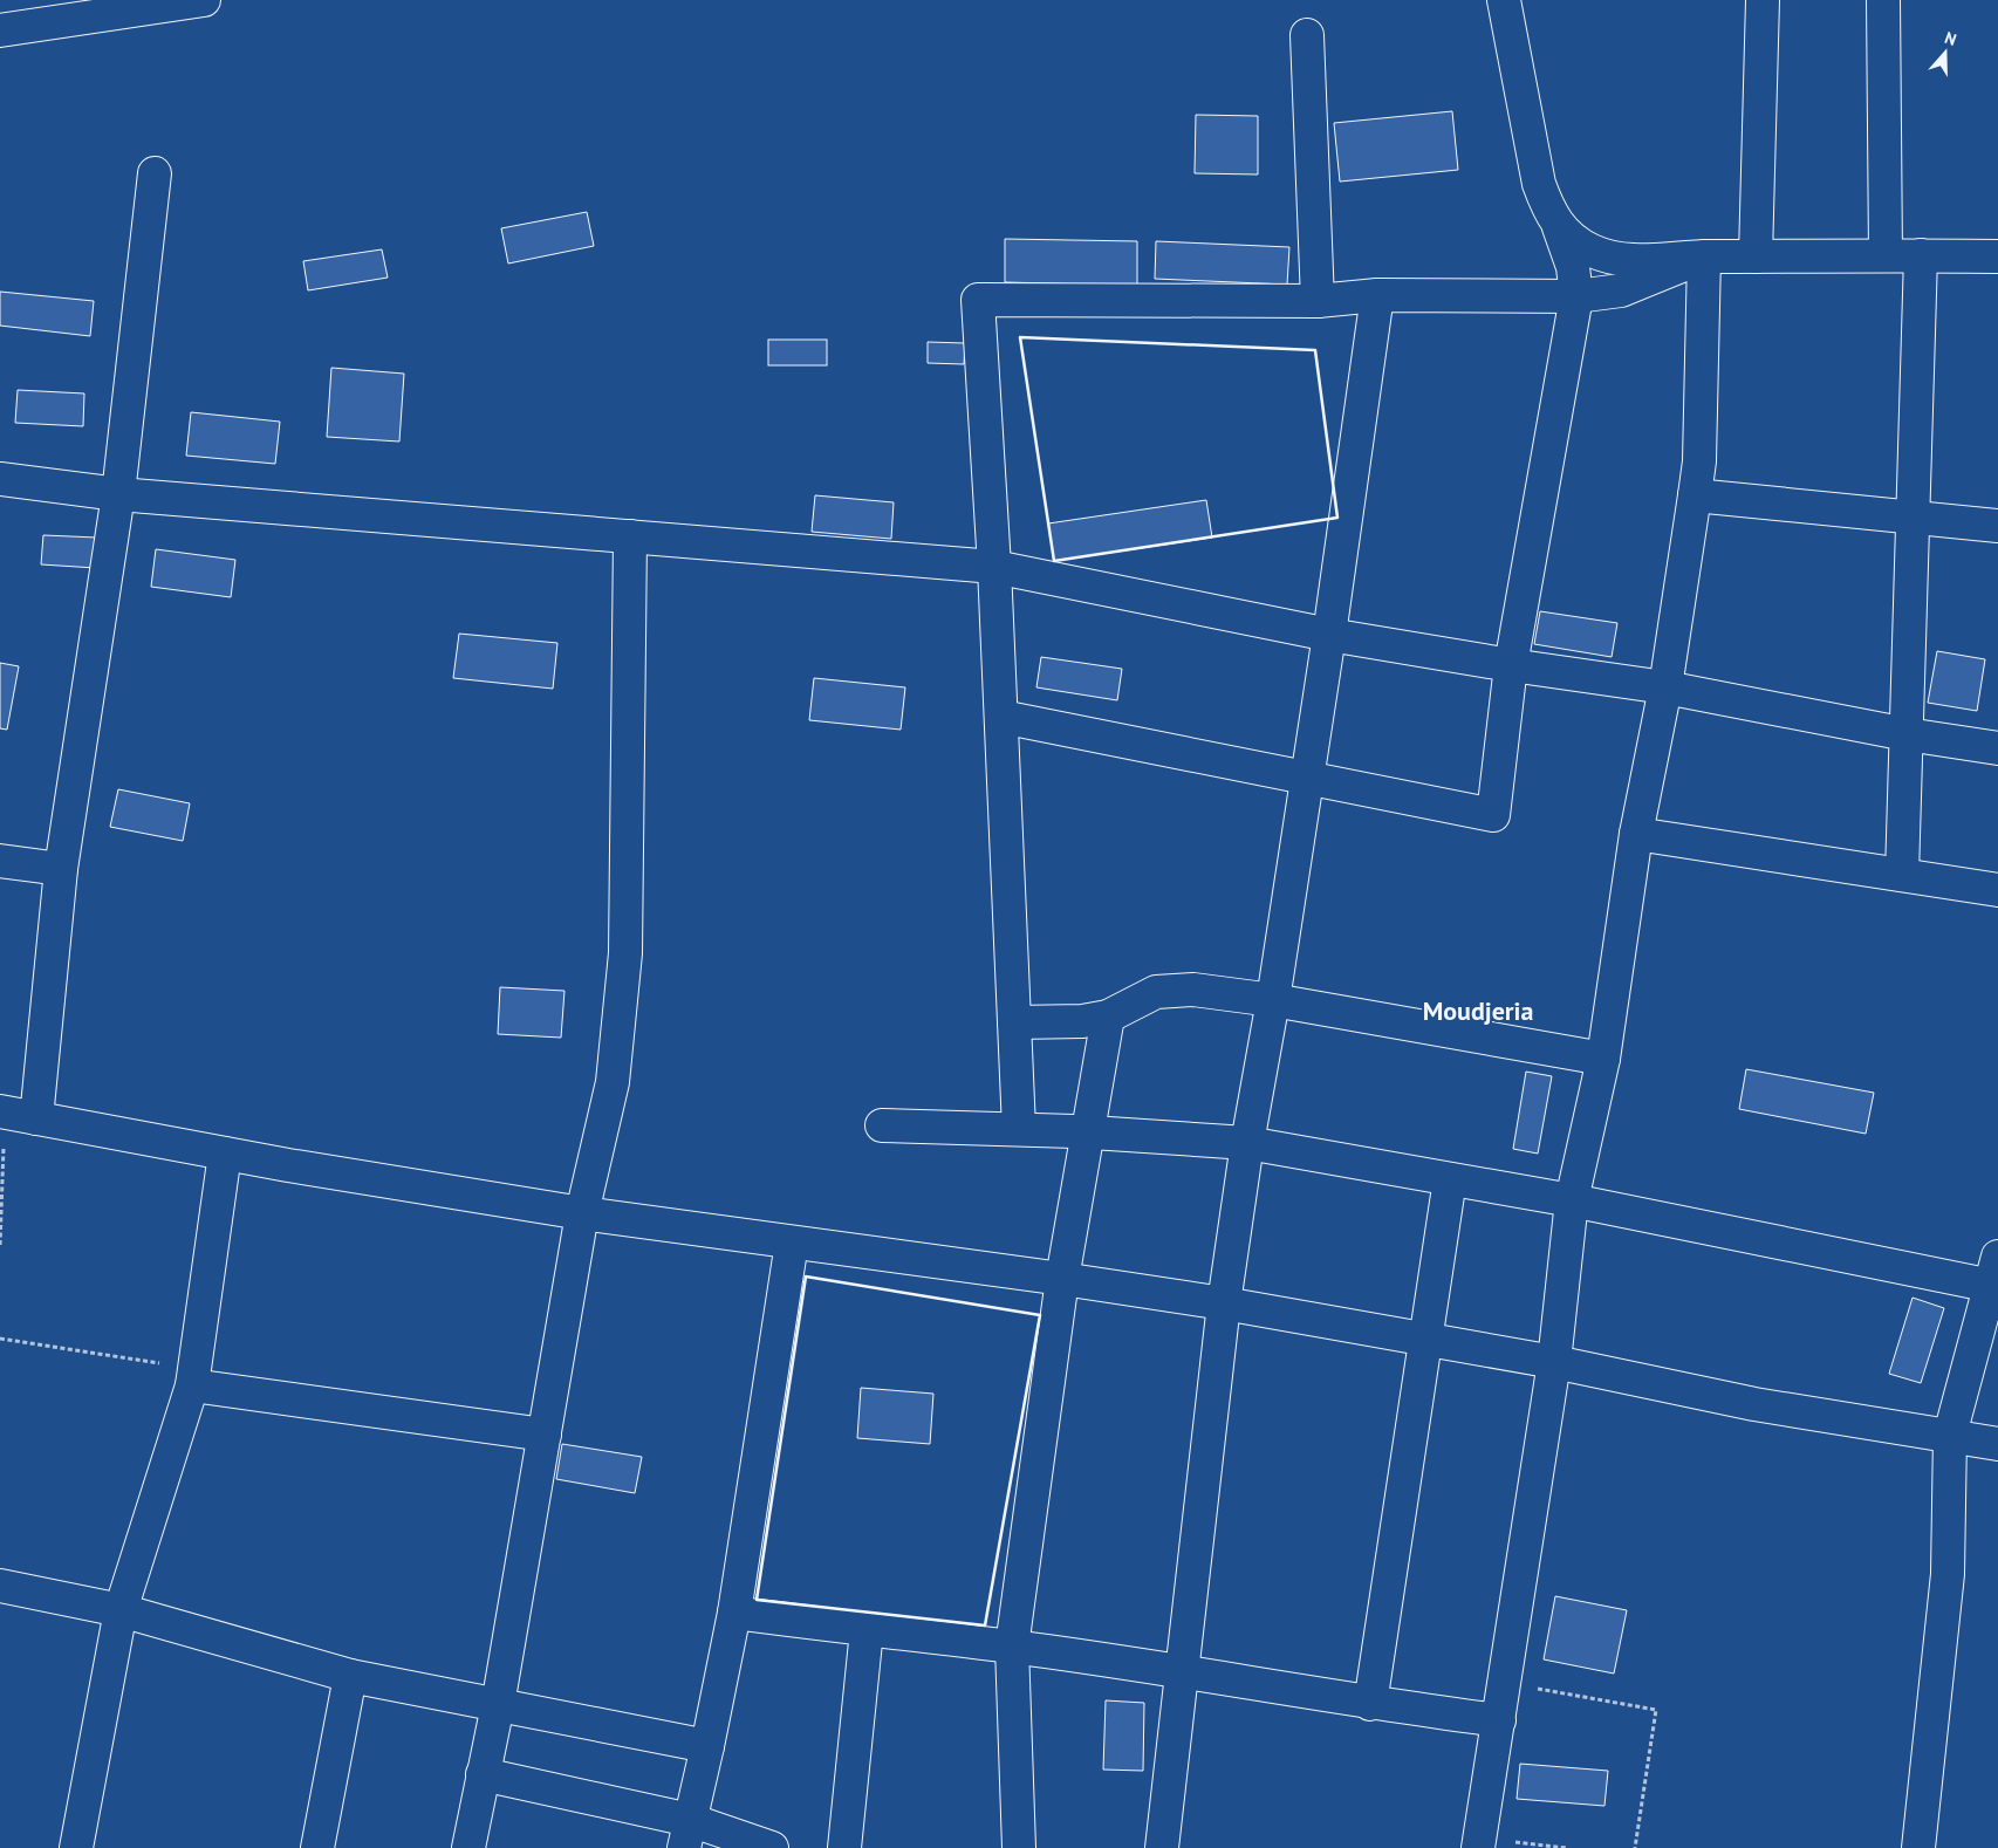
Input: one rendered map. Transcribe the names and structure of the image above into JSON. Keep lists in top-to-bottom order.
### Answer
{
  "districts": ["Moudjeria"],
  "north": "top"
}
